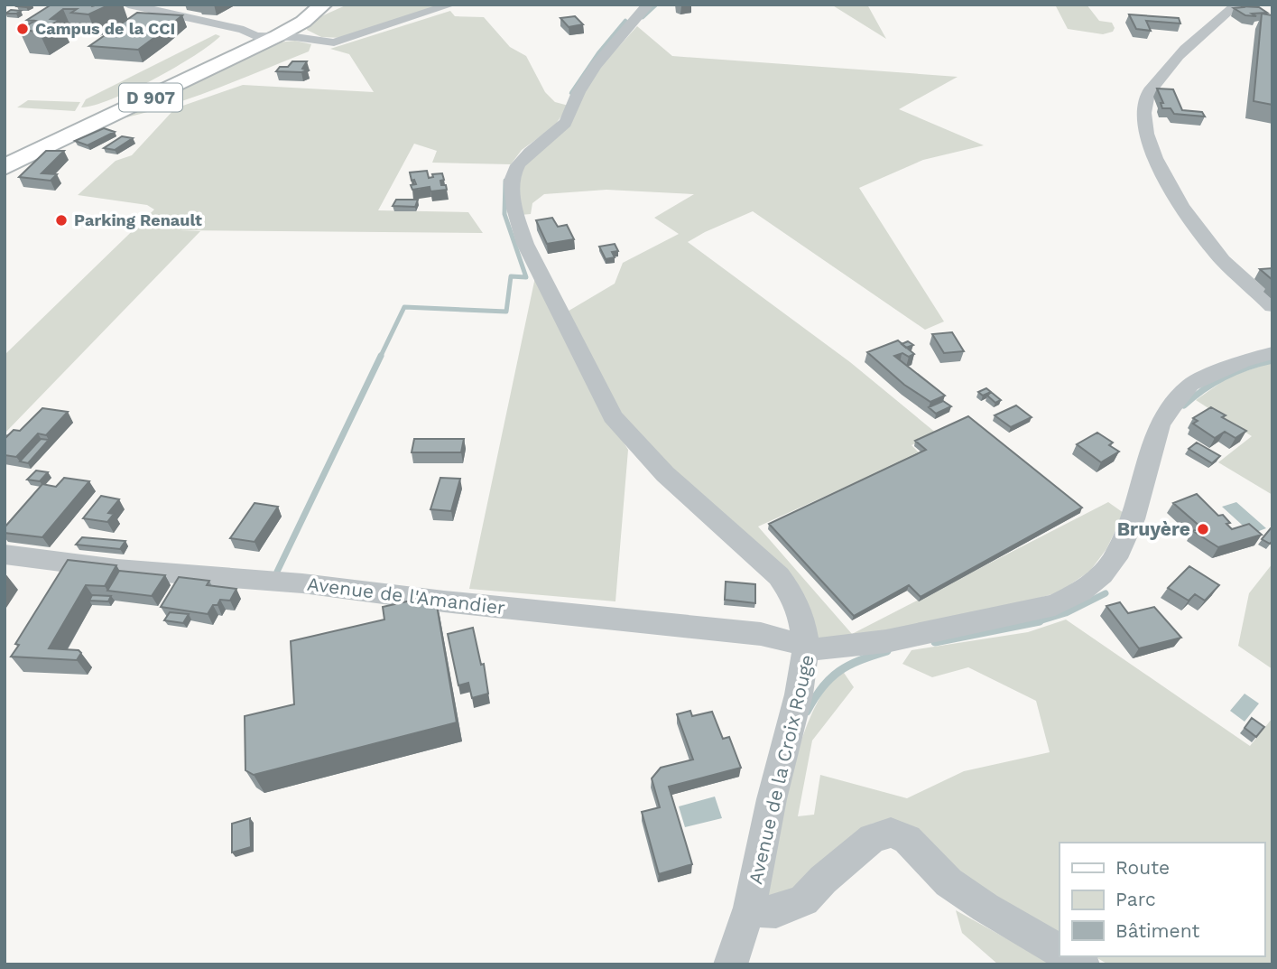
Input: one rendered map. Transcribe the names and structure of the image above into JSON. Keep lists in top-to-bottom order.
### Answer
{
  "streets": {
    "main road": ["D 907"],
    "street": ["Avenue de l'Amandier", "Avenue de la Croix Rouge"]
  },
  "crossings": [
    ["Avenue de l'Amandier", "Avenue de la Croix Rouge"]
  ],
  "places": ["Campus de la CCI", "Parking Renault", "Bruyère"],
  "legend": ["Route", "Parc", "Bâtiment"]
}
